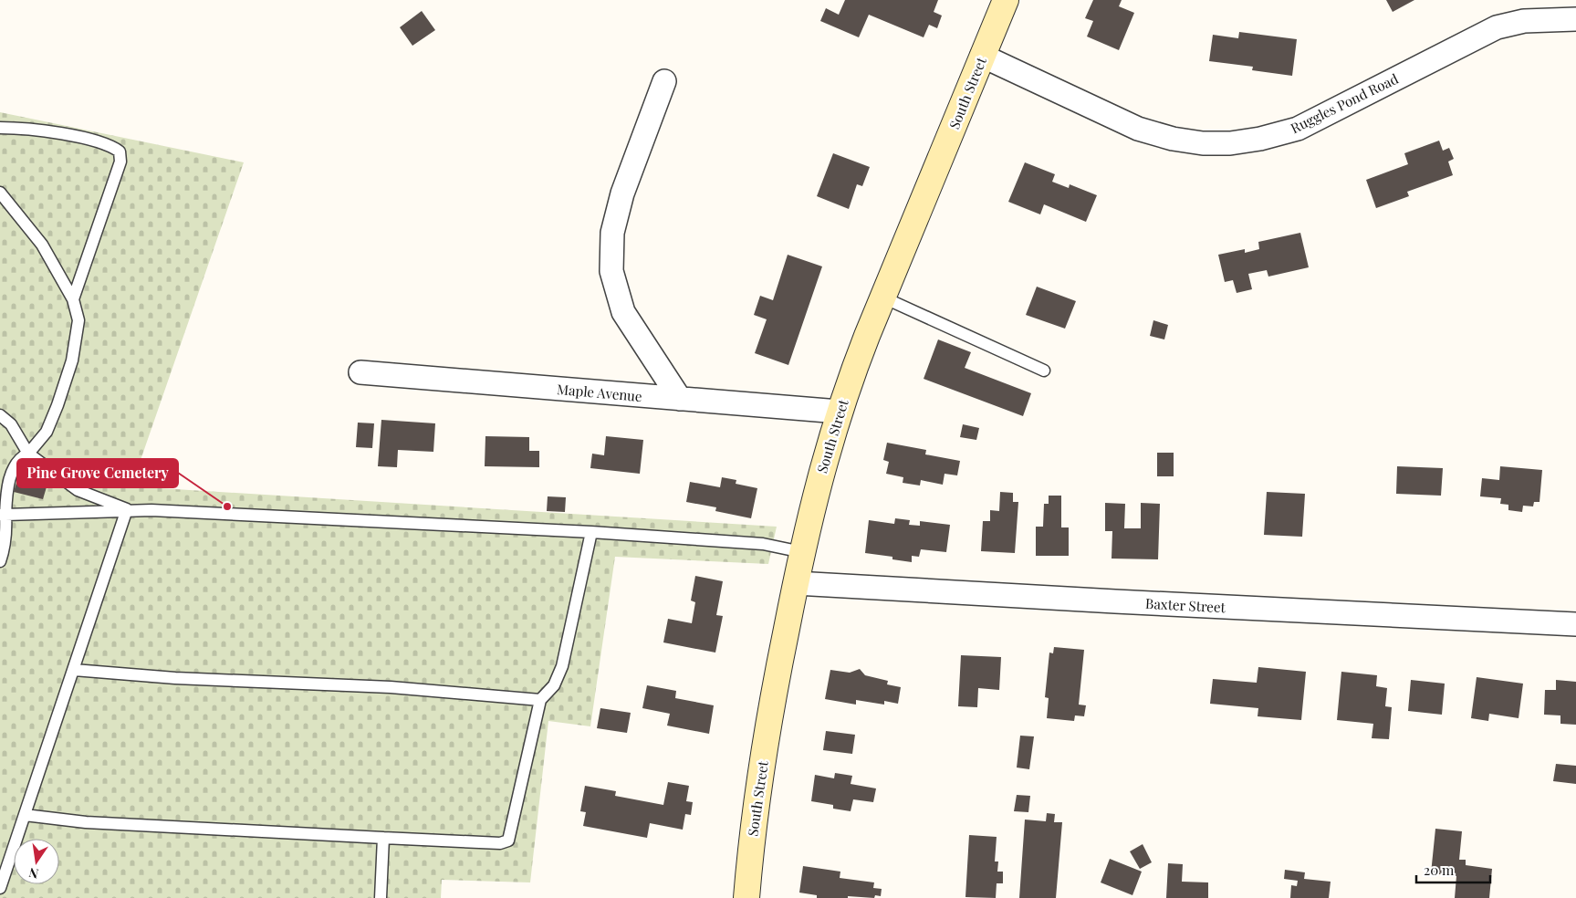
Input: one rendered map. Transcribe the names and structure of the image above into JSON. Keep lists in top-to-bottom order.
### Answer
{
  "streets": {
    "main road": ["South Street"],
    "street": ["Ruggles Pond Road", "Maple Avenue", "Baxter Street"]
  },
  "crossings": [
    ["South Street", "Ruggles Pond Road"],
    ["South Street", "Maple Avenue"],
    ["South Street", "Baxter Street"]
  ],
  "places": ["Pine Grove Cemetery"],
  "scale_bar": "20 m",
  "north": "bottom"
}
